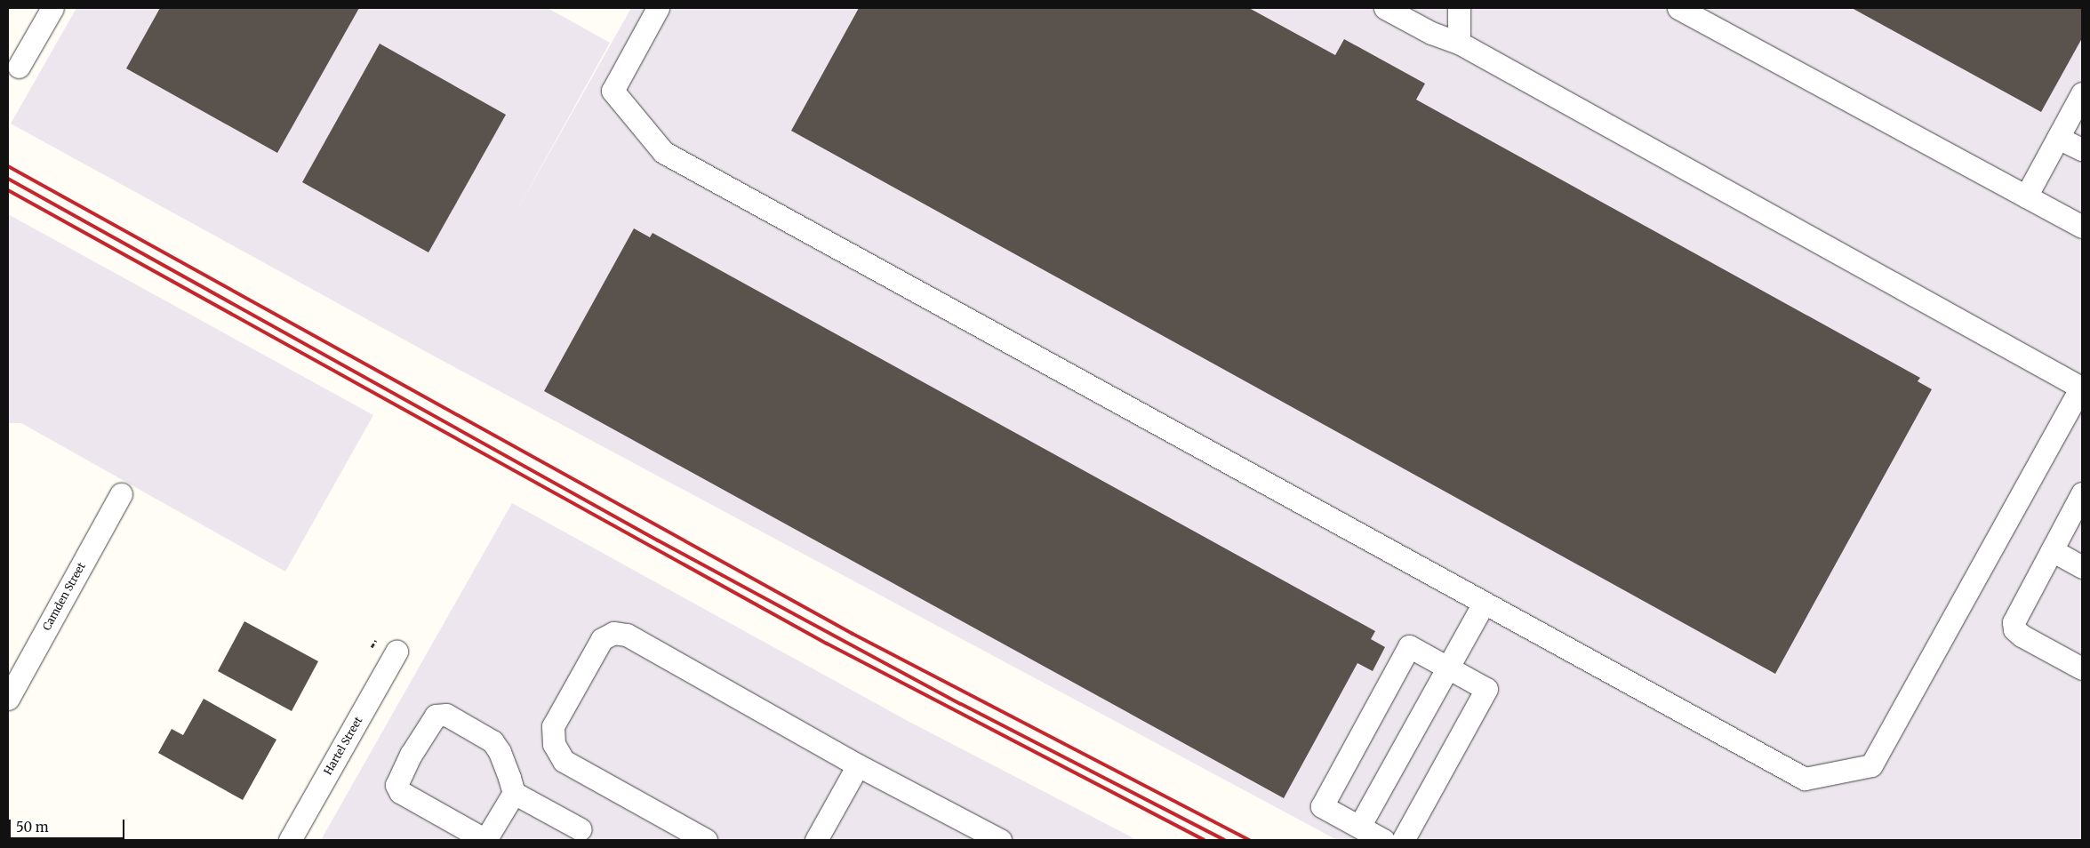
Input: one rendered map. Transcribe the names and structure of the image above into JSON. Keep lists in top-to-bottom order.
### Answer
{
  "streets": {
    "street": ["Camden Street", "Hartel Street"]
  },
  "scale_bar": "50 m"
}
